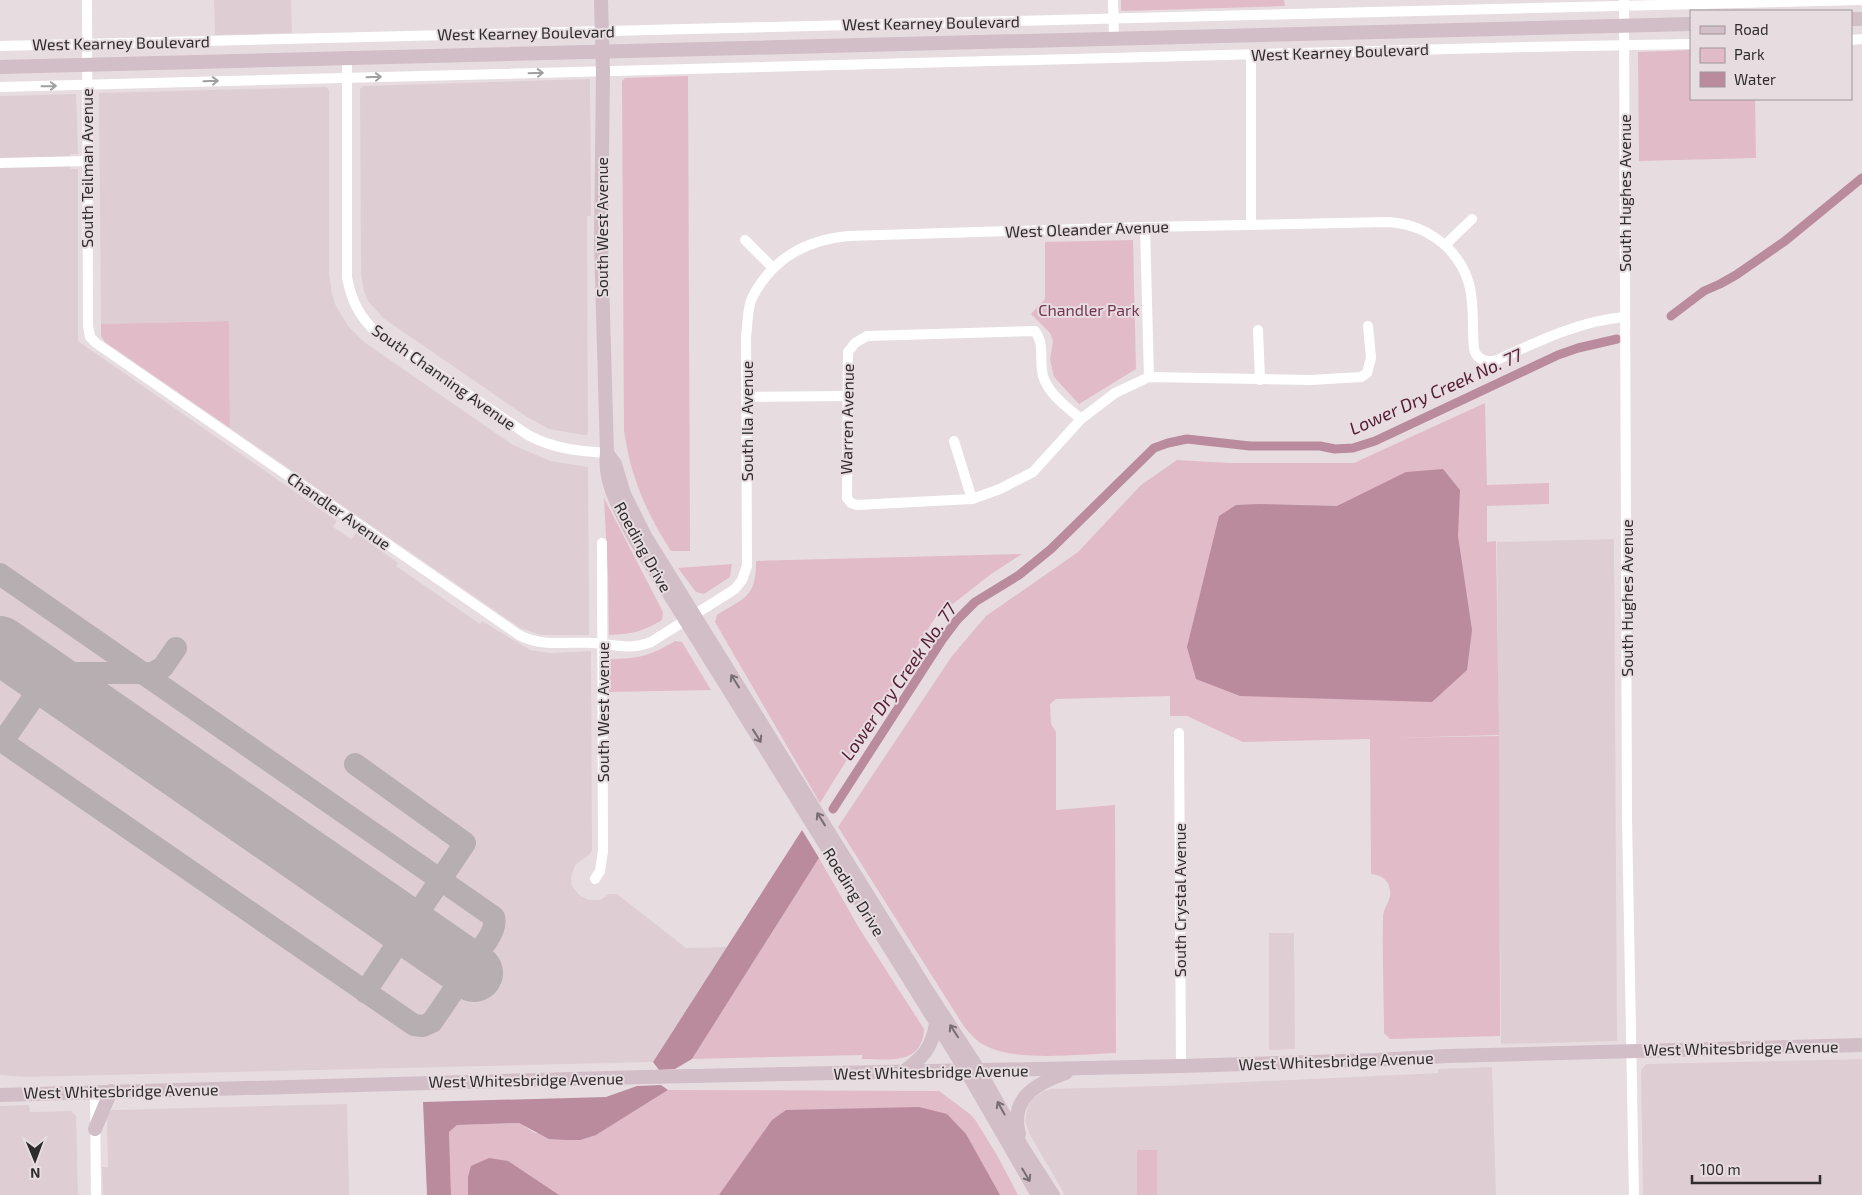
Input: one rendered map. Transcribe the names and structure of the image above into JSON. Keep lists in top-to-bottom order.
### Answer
{
  "streets": {
    "main road": [
      "West Kearney Boulevard",
      "South West Avenue",
      "Roeding Drive",
      "West Whitesbridge Avenue"
    ],
    "street": [
      "South Teilman Avenue",
      "South Hughes Avenue",
      "West Oleander Avenue",
      "South Channing Avenue",
      "Warren Avenue",
      "South Ila Avenue",
      "Chandler Avenue",
      "South Crystal Avenue"
    ]
  },
  "crossings": [
    ["West Kearney Boulevard", "South Teilman Avenue"],
    ["West Kearney Boulevard", "South Hughes Avenue"],
    ["West Kearney Boulevard", "South West Avenue"],
    ["West Kearney Boulevard", "South Channing Avenue"],
    ["South Teilman Avenue", "Chandler Avenue"],
    ["South Hughes Avenue", "West Oleander Avenue"],
    ["South Hughes Avenue", "West Whitesbridge Avenue"],
    ["South West Avenue", "South Channing Avenue"],
    ["South West Avenue", "Chandler Avenue"],
    ["South West Avenue", "Roeding Drive"],
    ["West Oleander Avenue", "South Ila Avenue"],
    ["South Channing Avenue", "Roeding Drive"],
    ["South Ila Avenue", "Chandler Avenue"],
    ["Chandler Avenue", "Roeding Drive"],
    ["Roeding Drive", "West Whitesbridge Avenue"],
    ["South Crystal Avenue", "West Whitesbridge Avenue"]
  ],
  "water": ["Lower Dry Creek No. 77"],
  "parks": ["Chandler Park"],
  "legend": ["Road", "Park", "Water"],
  "scale_bar": "100 m",
  "north": "bottom"
}
